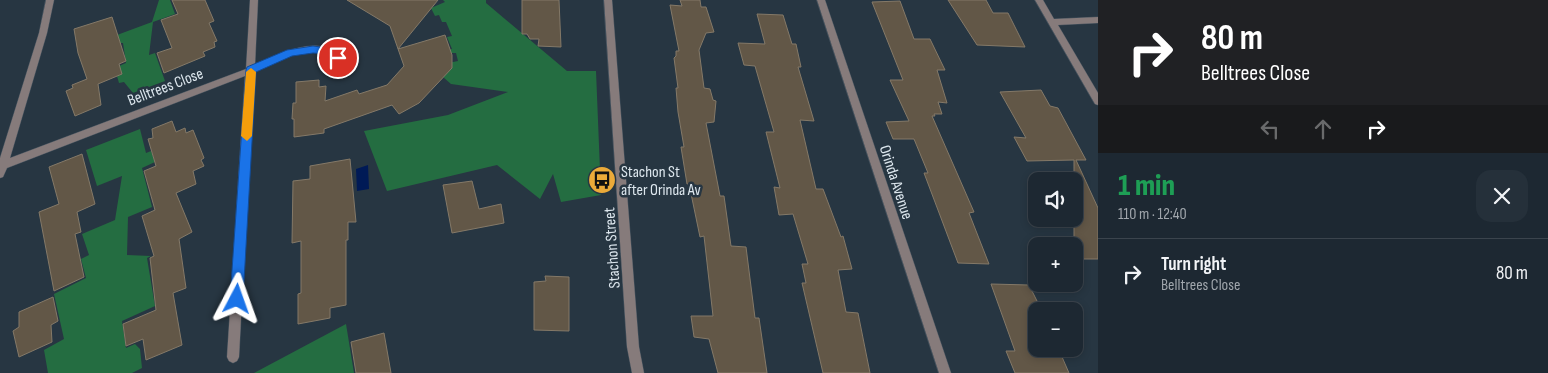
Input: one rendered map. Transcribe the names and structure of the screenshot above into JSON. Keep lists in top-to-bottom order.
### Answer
{
  "streets": {
    "street": ["Belltrees Close", "Orinda Avenue", "Stachon Street"]
  },
  "places": {
    "bus stop": ["Stachon St after Orinda Av"]
  },
  "page": {
    "turn": ["80 m", "Belltrees Close"],
    "heading": ["1 min", "110 m · 12:40"],
    "map_buttons": ["+", "−"],
    "list": [
      {
        "name": "Turn right",
        "note": "Belltrees Close",
        "value": "80 m"
      }
    ]
  }
}
